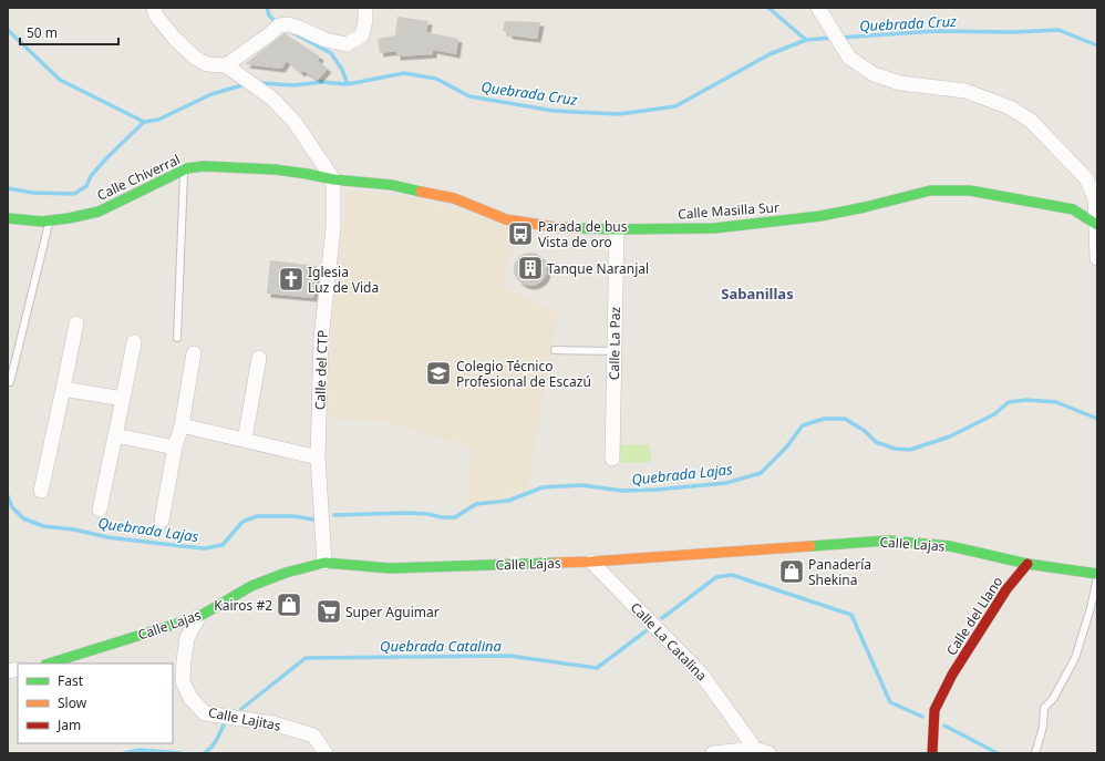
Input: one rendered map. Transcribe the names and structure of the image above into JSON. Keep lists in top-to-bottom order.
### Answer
{
  "streets": {
    "street": [
      "Calle Chiverral",
      "Calle Masilla Sur",
      "Calle La Paz",
      "Calle del CTP",
      "Calle Lajas",
      "Calle del Llano",
      "Calle La Catalina",
      "Calle Lajitas"
    ]
  },
  "crossings": [
    ["Calle Chiverral", "Calle Masilla Sur"],
    ["Calle Chiverral", "Calle del CTP"],
    ["Calle Masilla Sur", "Calle La Paz"],
    ["Calle Masilla Sur", "Calle del CTP"],
    ["Calle del CTP", "Calle Lajas"],
    ["Calle Lajas", "Calle del Llano"],
    ["Calle Lajas", "Calle La Catalina"],
    ["Calle Lajas", "Calle Lajitas"]
  ],
  "districts": ["Sabanillas"],
  "water": ["Quebrada Cruz", "Quebrada Lajas", "Quebrada Catalina"],
  "places": {
    "bus stop": ["Parada de bus Vista de oro"],
    "building": ["Tanque Naranjal"],
    "church": ["Iglesia Luz de Vida"],
    "school or university": ["Colegio Técnico Profesional de Escazú"],
    "shop": ["Panadería Shekina", "Kairos #2"],
    "supermarket": ["Super Aguimar"]
  },
  "legend": ["Fast", "Slow", "Jam"],
  "scale_bar": "50 m"
}
